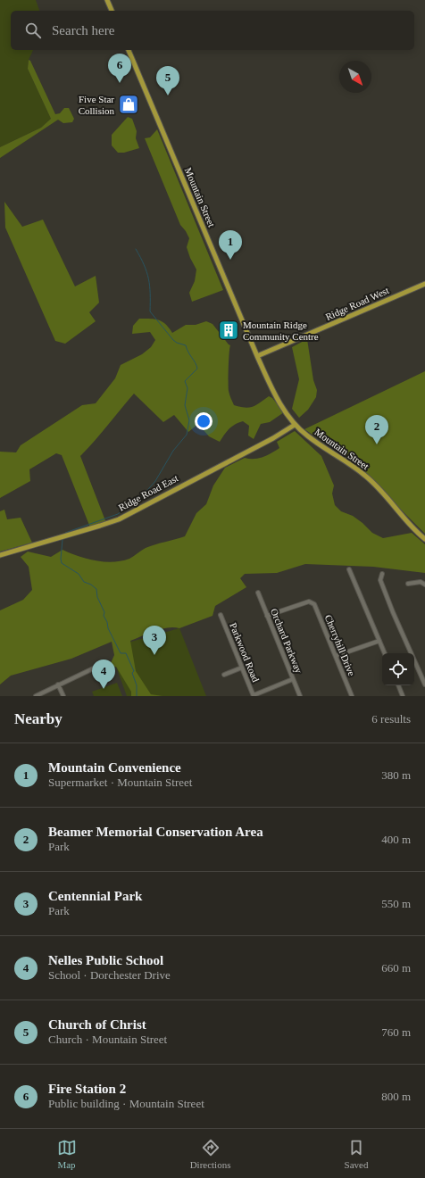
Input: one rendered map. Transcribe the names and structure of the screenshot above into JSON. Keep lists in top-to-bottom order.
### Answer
{
  "streets": {
    "main road": ["Mountain Street", "Ridge Road West", "Ridge Road East"],
    "street": ["Orchard Parkway", "Cherryhill Drive", "Parkwood Road"]
  },
  "crossings": [
    ["Mountain Street", "Ridge Road West"],
    ["Mountain Street", "Ridge Road East"],
    ["Orchard Parkway", "Cherryhill Drive"]
  ],
  "places": {
    "shop": ["Five Star Collision"],
    "building": ["Mountain Ridge Community Centre"]
  },
  "north": "bottom right",
  "page": {
    "search": "Search here",
    "pins": [
      "6",
      "5",
      "1",
      "2",
      "3",
      "4"
    ],
    "heading": ["Nearby", "6 results"],
    "list": [
      {
        "mark": "1",
        "name": "Mountain Convenience",
        "note": "Supermarket · Mountain Street",
        "value": "380 m"
      },
      {
        "mark": "2",
        "name": "Beamer Memorial Conservation Area",
        "note": "Park",
        "value": "400 m"
      },
      {
        "mark": "3",
        "name": "Centennial Park",
        "note": "Park",
        "value": "550 m"
      },
      {
        "mark": "4",
        "name": "Nelles Public School",
        "note": "School · Dorchester Drive",
        "value": "660 m"
      },
      {
        "mark": "5",
        "name": "Church of Christ",
        "note": "Church · Mountain Street",
        "value": "760 m"
      },
      {
        "mark": "6",
        "name": "Fire Station 2",
        "note": "Public building · Mountain Street",
        "value": "800 m"
      }
    ],
    "nav": ["Map", "Directions", "Saved"]
  }
}
